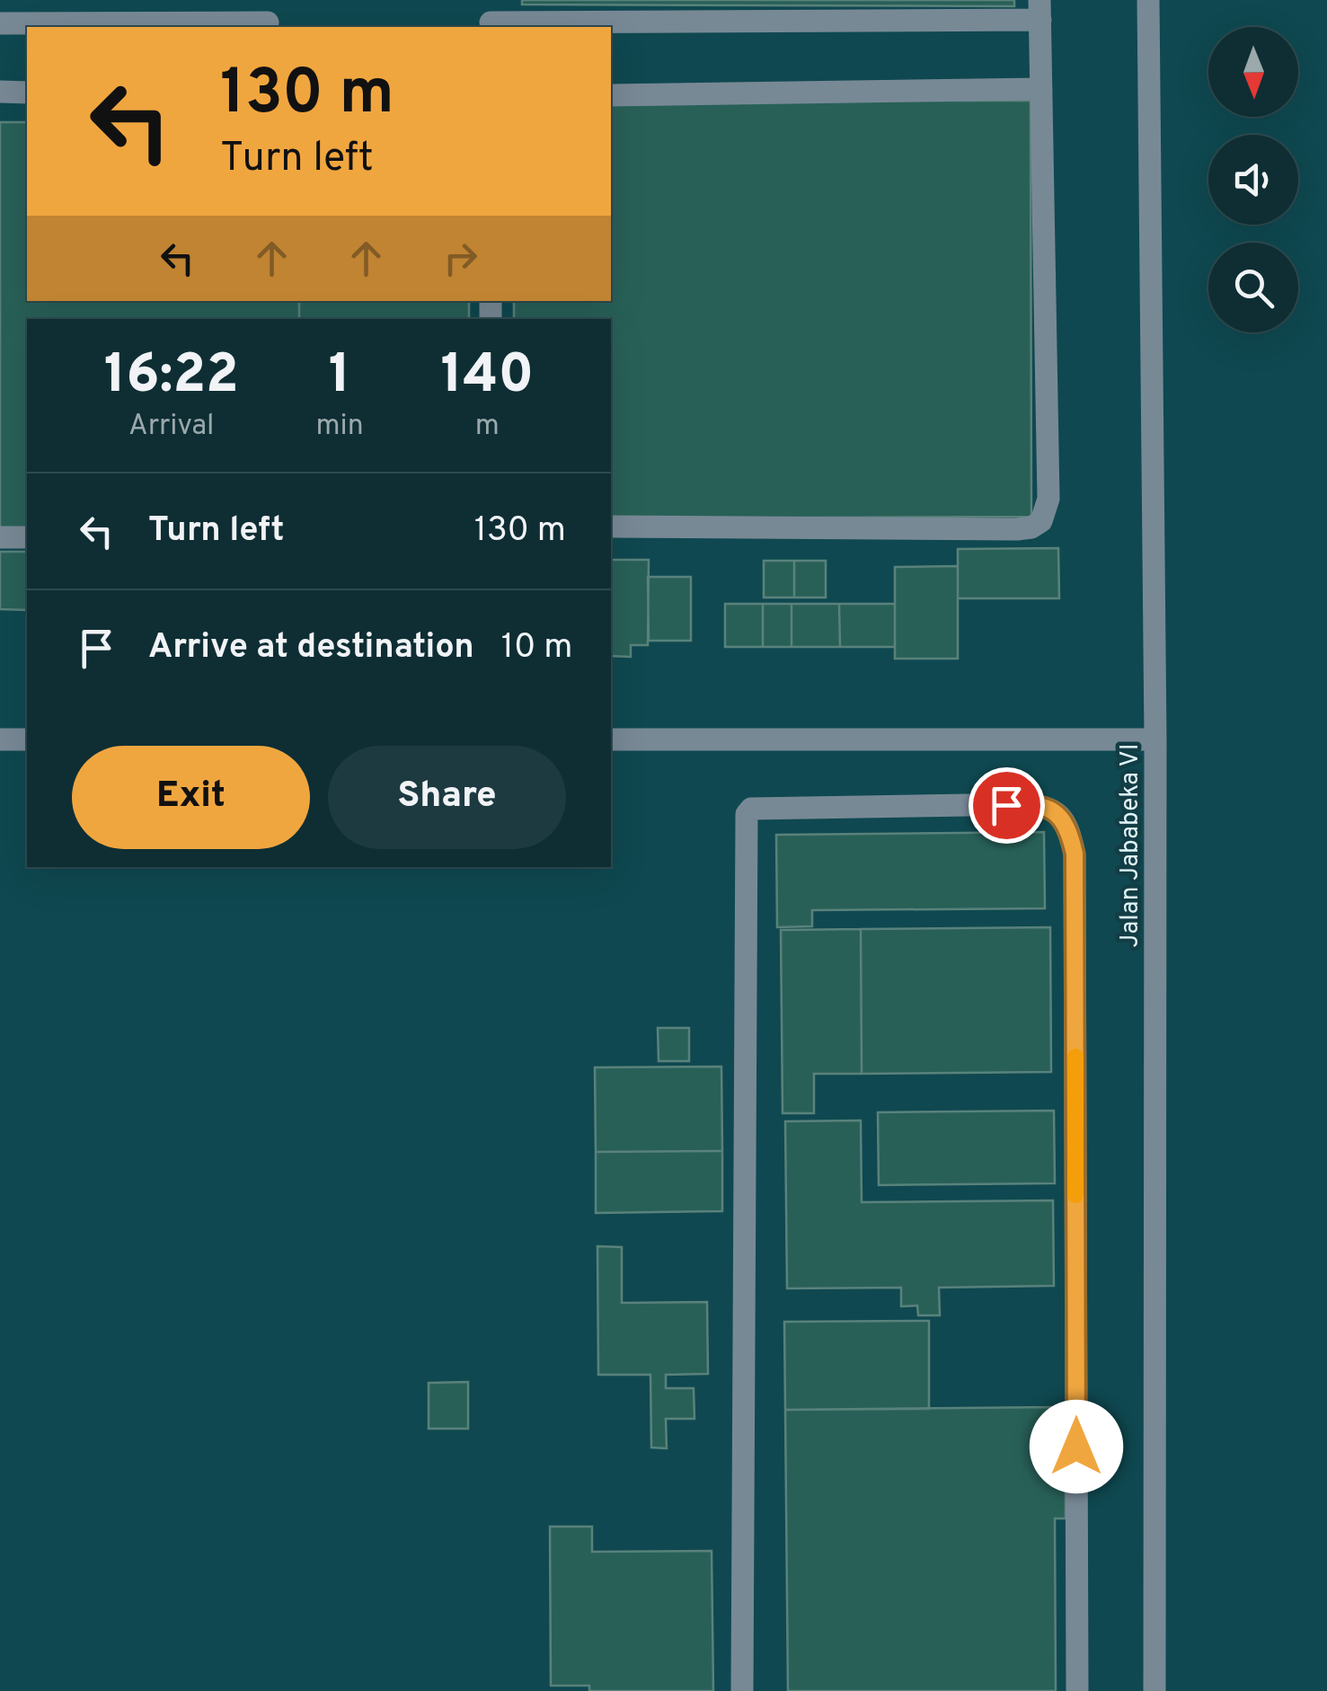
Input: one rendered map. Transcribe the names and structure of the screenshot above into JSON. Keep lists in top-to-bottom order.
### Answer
{
  "streets": {
    "street": ["Jalan Jababeka VI"]
  },
  "north": "bottom",
  "page": {
    "turn": ["130 m", "Turn left"],
    "eta": [
      "16:22",
      "Arrival",
      "1",
      "min",
      "140",
      "m"
    ],
    "list": [
      {
        "name": "Turn left",
        "value": "130 m"
      },
      {
        "name": "Arrive at destination",
        "value": "10 m"
      }
    ],
    "buttons": ["Exit", "Share"]
  }
}
